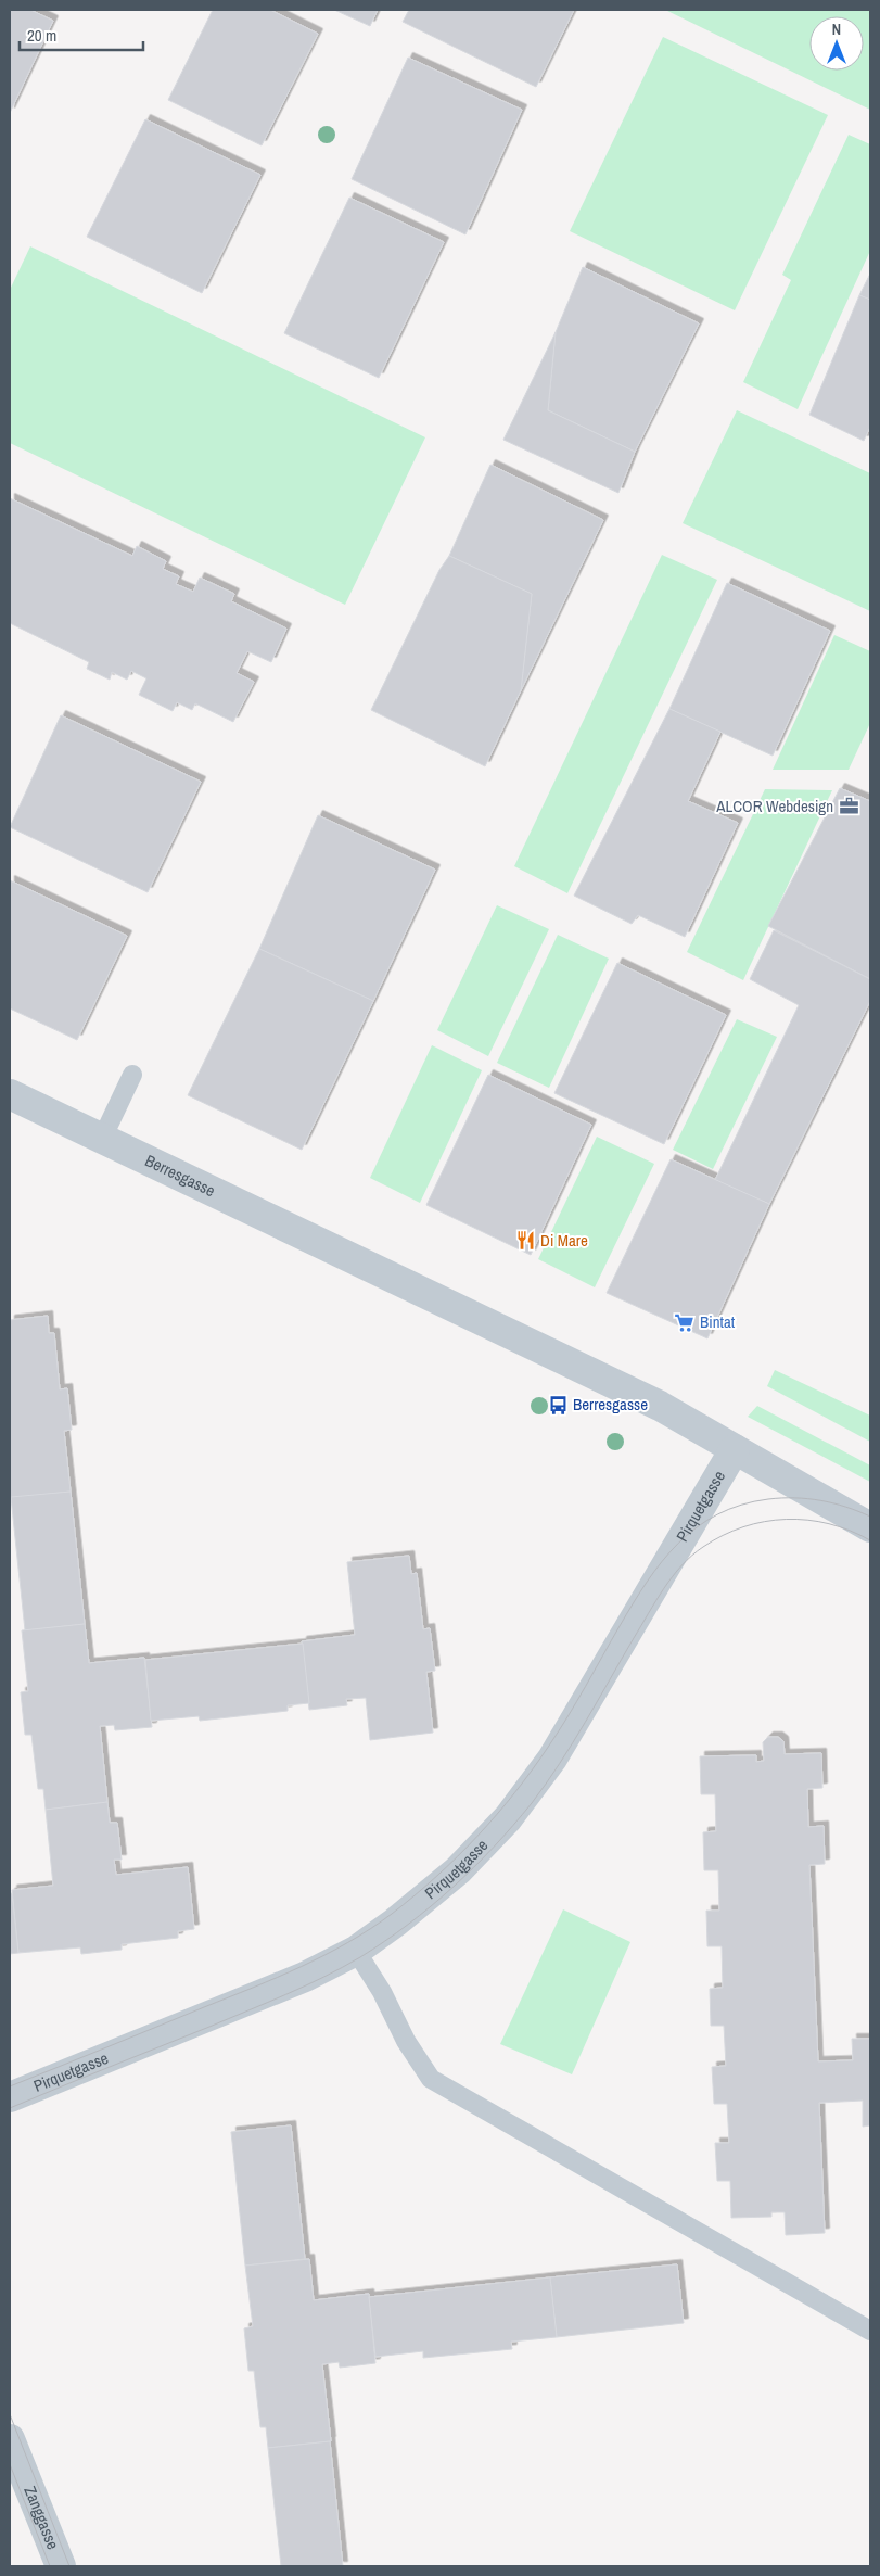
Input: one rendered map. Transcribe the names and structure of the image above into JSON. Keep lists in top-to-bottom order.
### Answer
{
  "streets": {
    "street": ["Berresgasse", "Pirquetgasse", "Zanggasse"]
  },
  "crossings": [
    ["Berresgasse", "Pirquetgasse"]
  ],
  "places": {
    "office": ["ALCOR Webdesign"],
    "restaurant": ["Di Mare"],
    "supermarket": ["Bintat"],
    "bus stop": ["Berresgasse"]
  },
  "scale_bar": "20 m",
  "north": "top"
}
